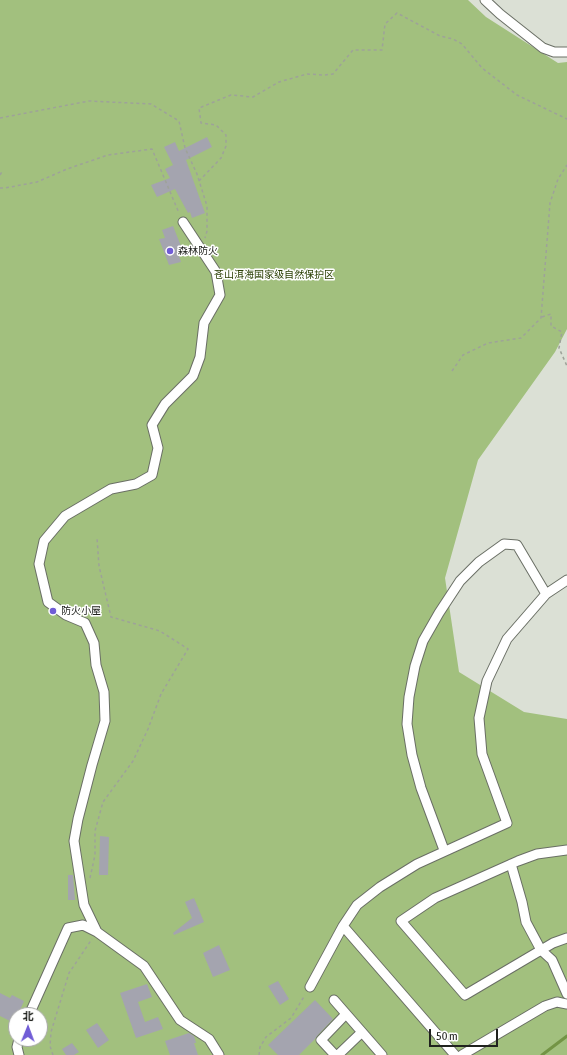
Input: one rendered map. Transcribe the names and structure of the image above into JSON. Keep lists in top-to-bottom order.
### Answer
{
  "parks": ["苍山洱海国家级自然保护区"],
  "places": ["森林防火", "防火小屋"],
  "scale_bar": "50 m",
  "north": "top"
}
